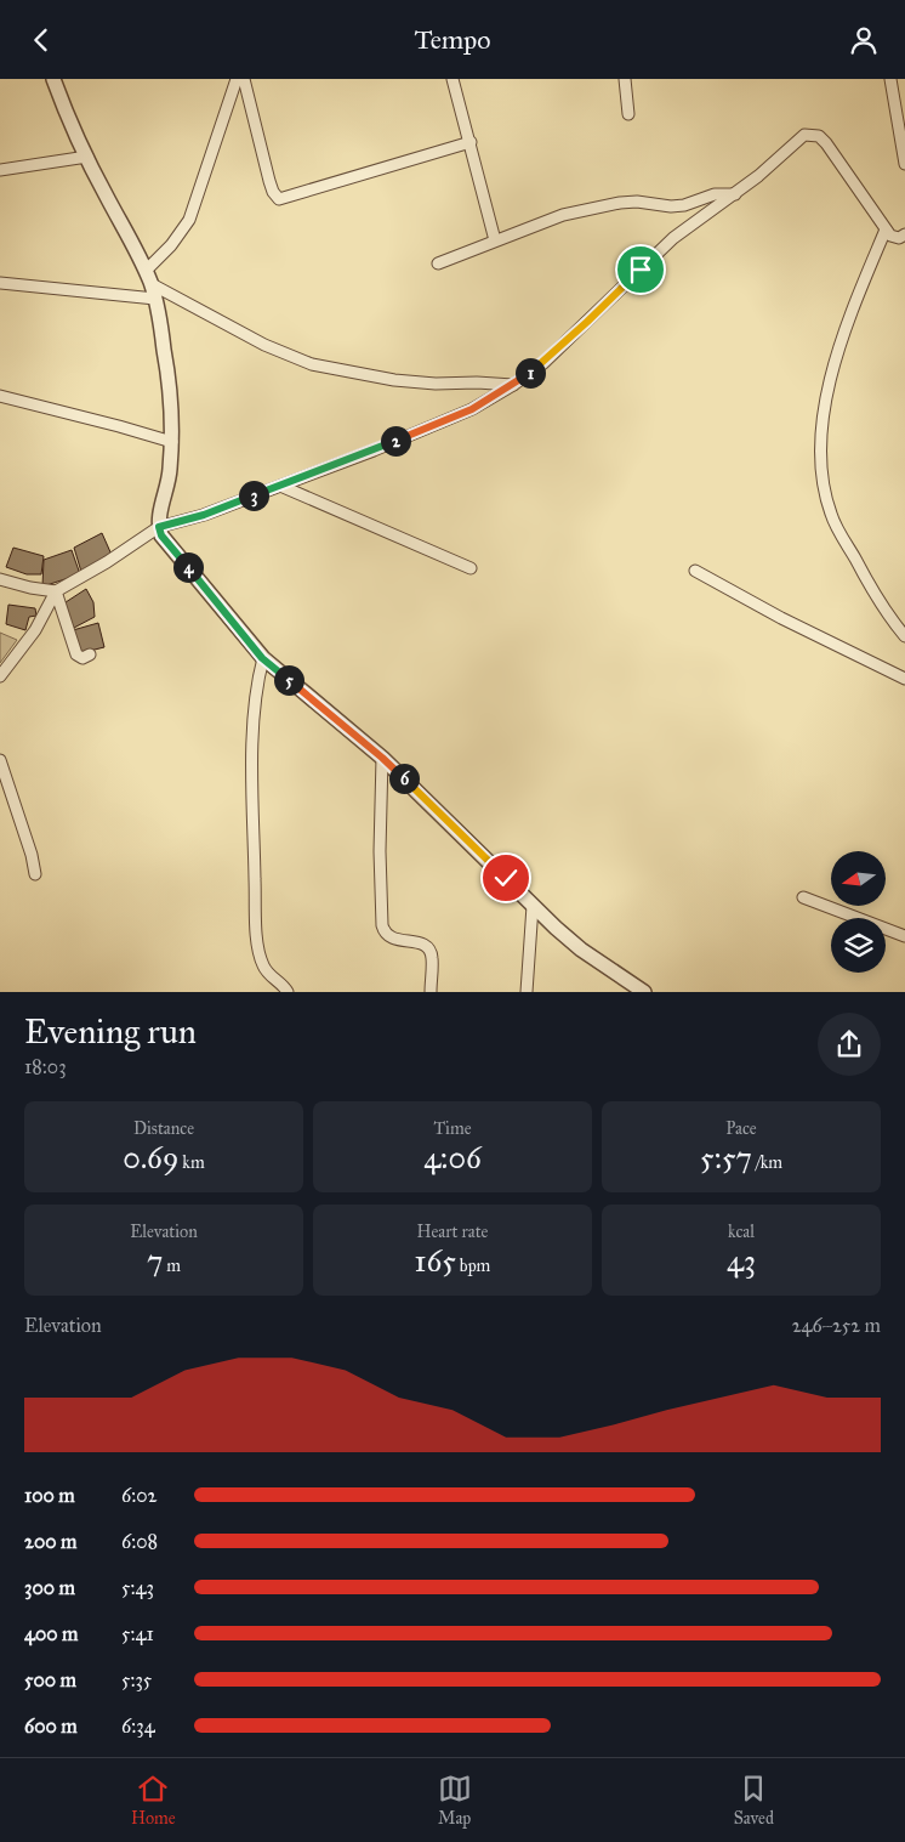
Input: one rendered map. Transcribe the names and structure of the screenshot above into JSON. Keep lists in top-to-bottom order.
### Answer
{
  "north": "left",
  "page": {
    "header": "Tempo",
    "pins": [
      "1",
      "2",
      "3",
      "4",
      "5",
      "6"
    ],
    "heading": ["Evening run", "18:03"],
    "stats": [
      ["Distance", "0.69 km"],
      ["Time", "4:06"],
      ["Pace", "5:57 /km"],
      ["Elevation", "7 m"],
      ["Heart rate", "165 bpm"],
      ["kcal", "43"]
    ],
    "chart": ["Elevation", "246–252 m"],
    "list": [
      {
        "name": "100 m",
        "note": "6:02"
      },
      {
        "name": "200 m",
        "note": "6:08"
      },
      {
        "name": "300 m",
        "note": "5:43"
      },
      {
        "name": "400 m",
        "note": "5:41"
      },
      {
        "name": "500 m",
        "note": "5:35"
      },
      {
        "name": "600 m",
        "note": "6:34"
      }
    ],
    "tabs": ["Home", "Map", "Saved"]
  }
}
